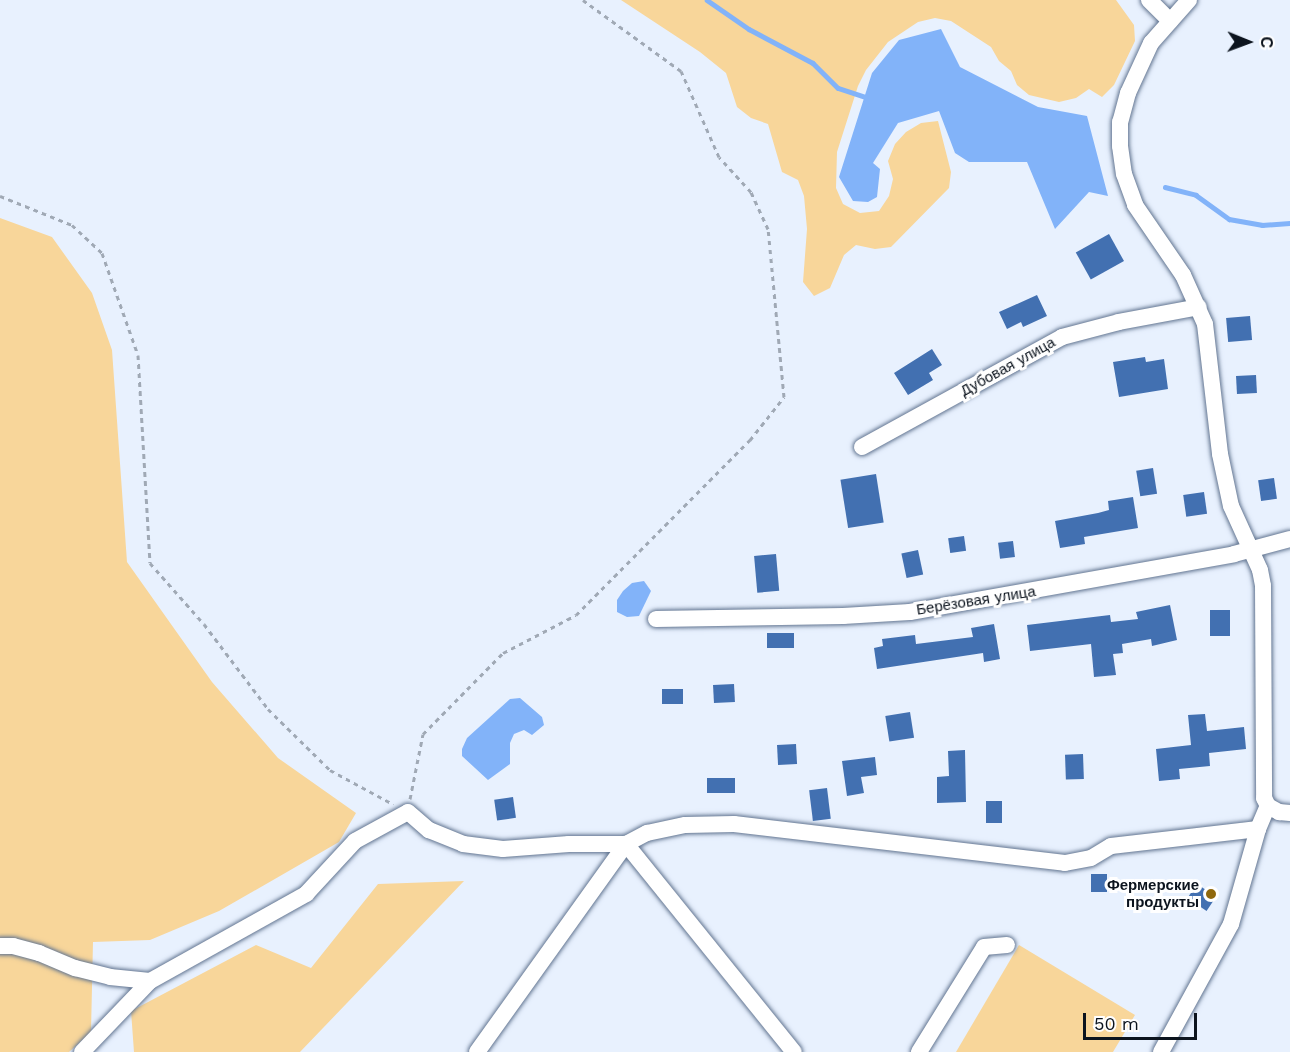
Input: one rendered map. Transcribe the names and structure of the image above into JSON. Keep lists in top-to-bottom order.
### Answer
{
  "streets": {
    "street": ["Дубовая улица", "Берёзовая улица"]
  },
  "places": ["Фермерские продукты"],
  "scale_bar": "50 m",
  "north": "right"
}
